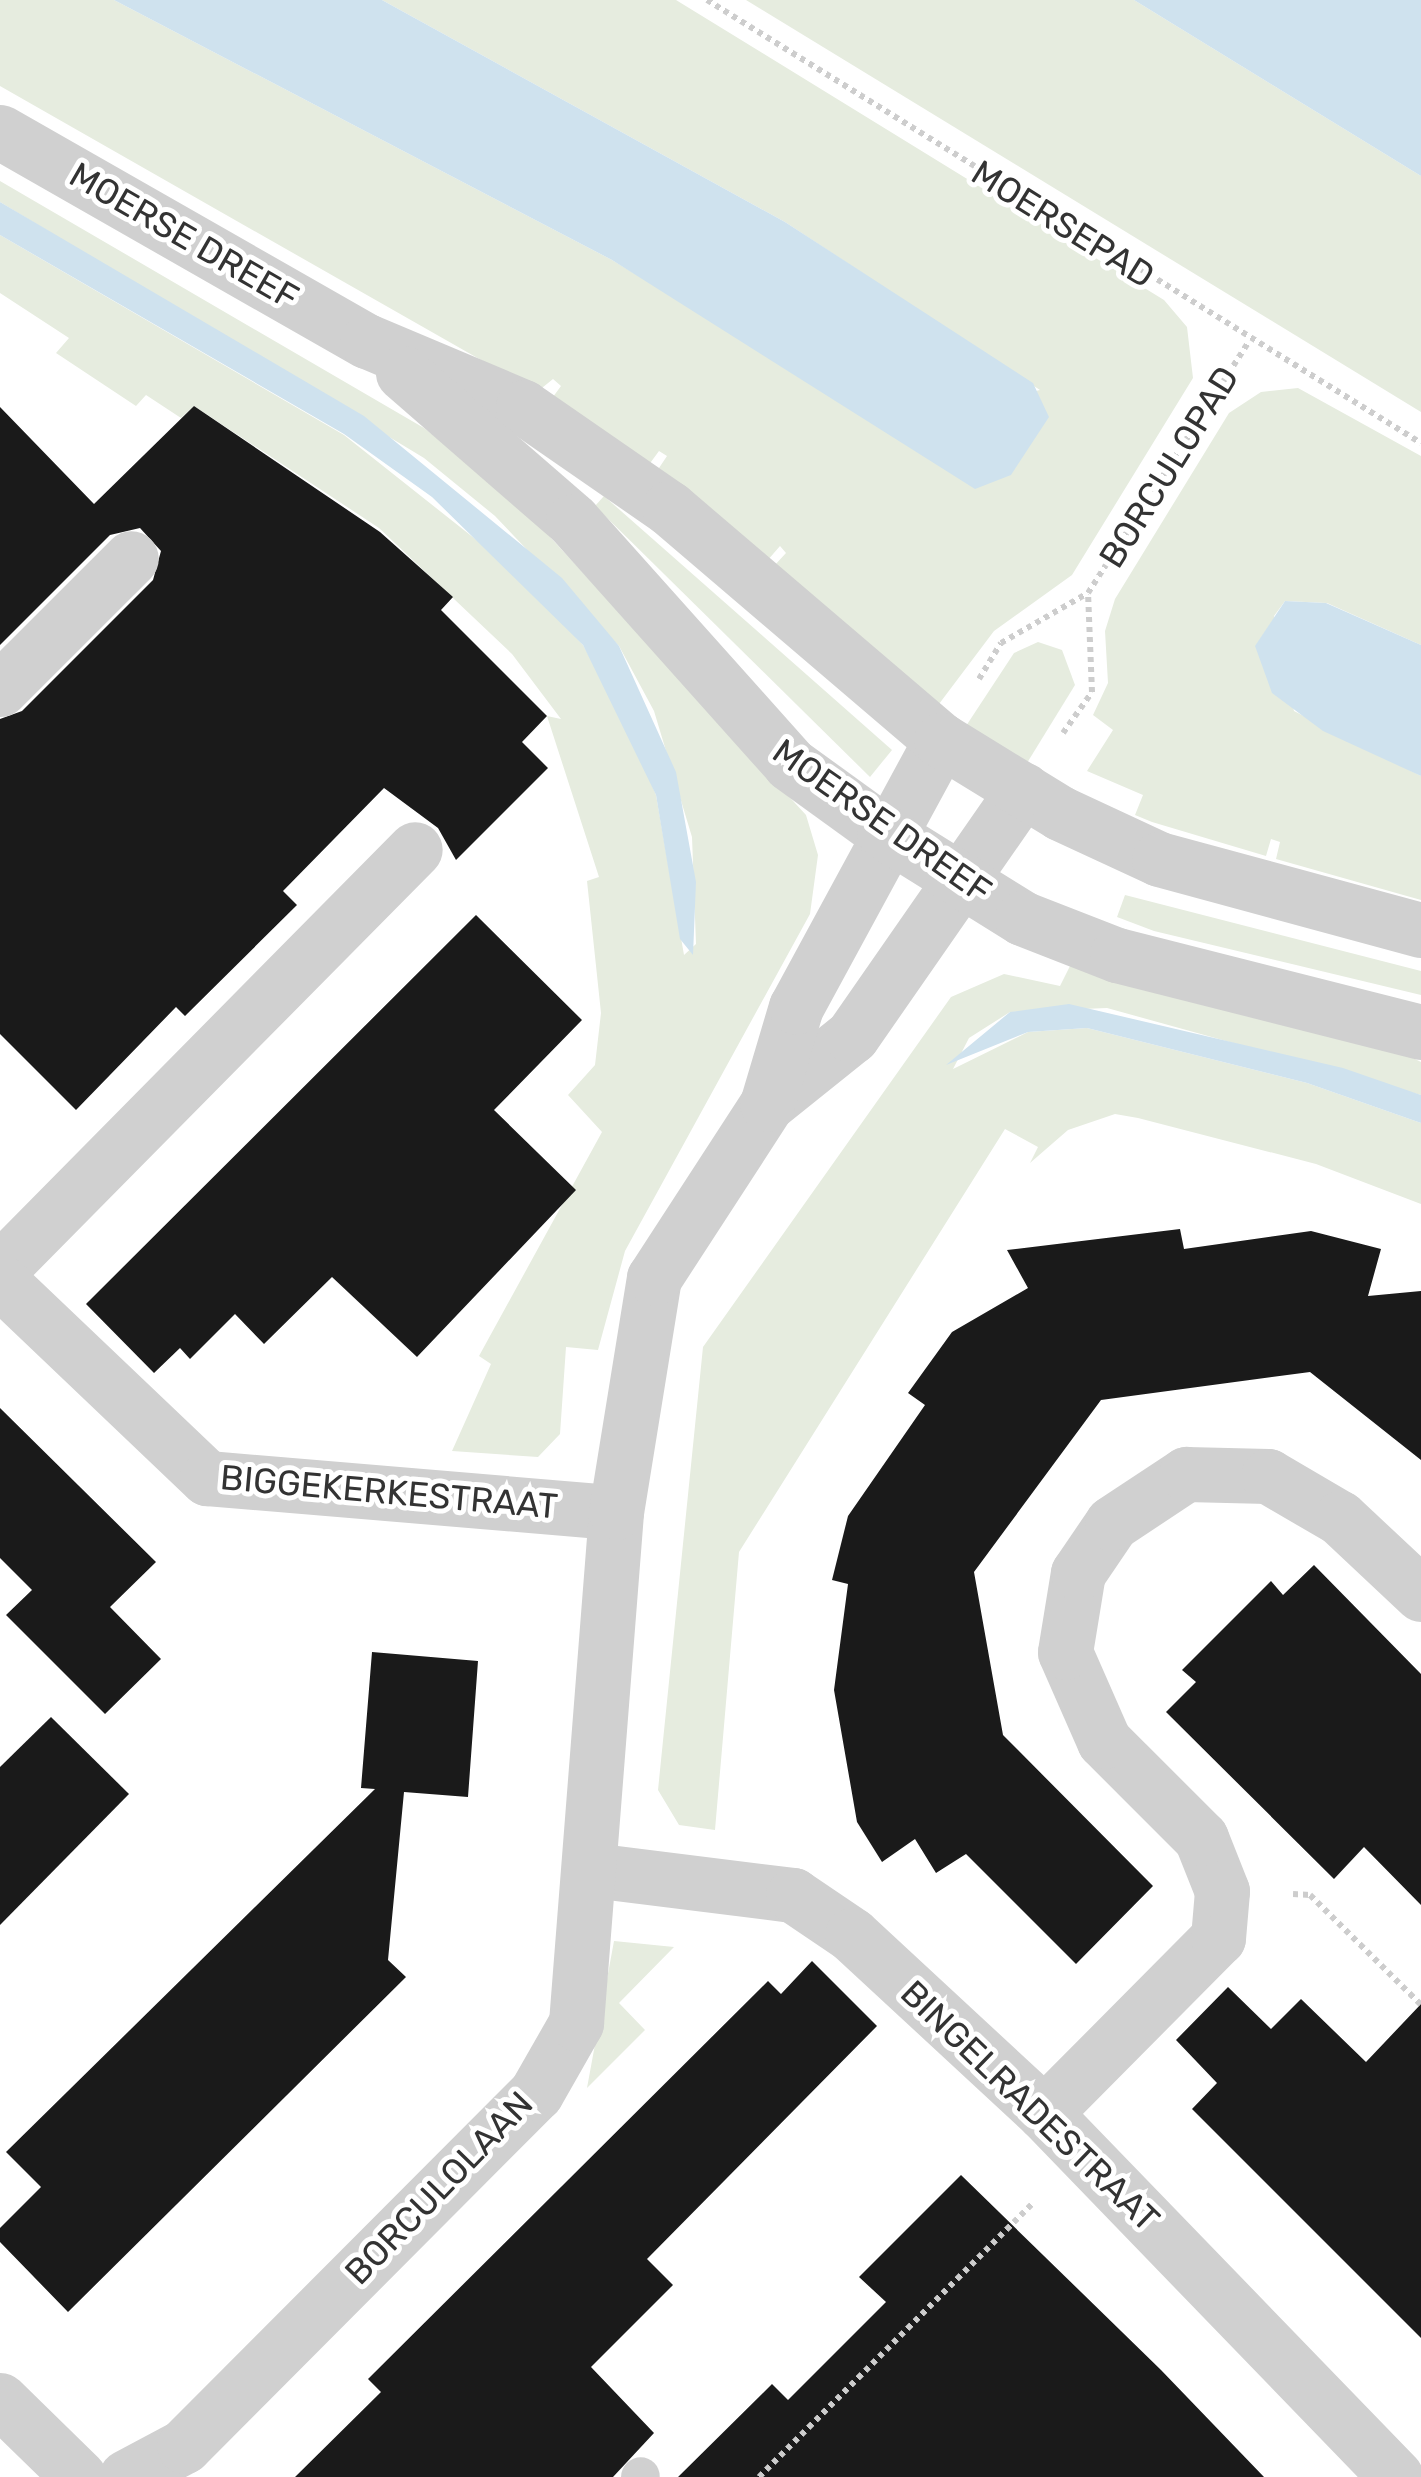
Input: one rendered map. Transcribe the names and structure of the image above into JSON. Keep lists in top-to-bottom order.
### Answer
{
  "streets": {
    "street": [
      "MOERSE DREEF",
      "BIGGEKERKESTRAAT",
      "BINGELRADESTRAAT",
      "BORCULOLAAN"
    ],
    "path": ["MOERSEPAD", "BORCULOPAD"]
  },
  "crossings": [
    ["MOERSEPAD", "BORCULOPAD"],
    ["MOERSE DREEF", "BORCULOPAD"],
    ["BIGGEKERKESTRAAT", "BORCULOLAAN"],
    ["BINGELRADESTRAAT", "BORCULOLAAN"]
  ]
}
